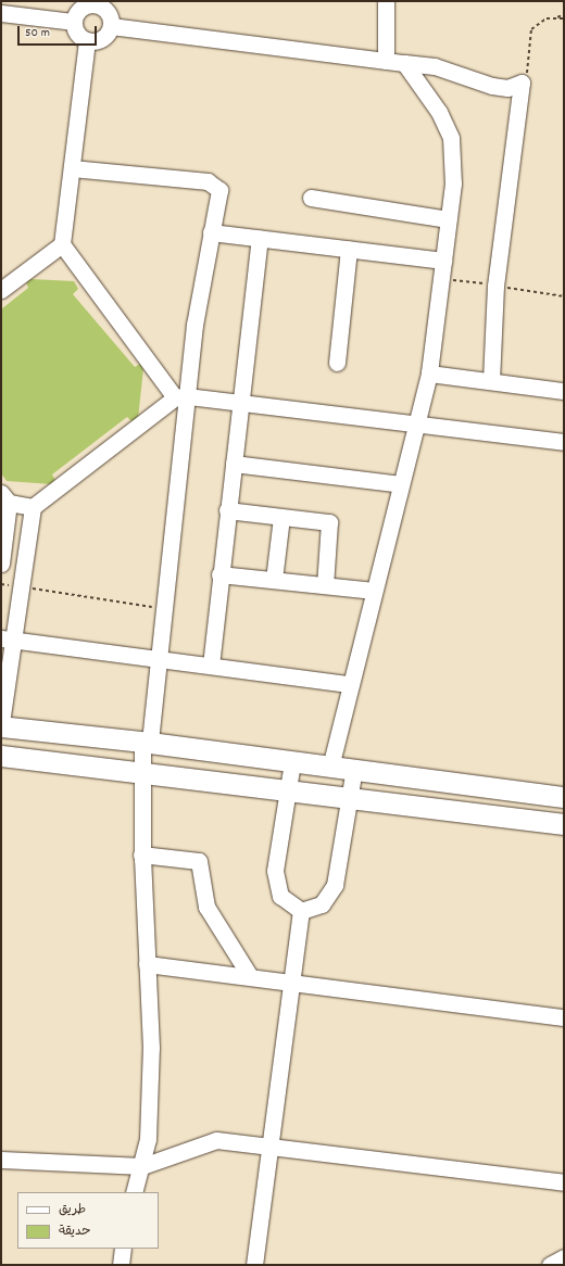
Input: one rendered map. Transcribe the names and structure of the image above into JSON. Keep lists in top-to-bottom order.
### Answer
{
  "legend": ["طريق", "حديقة"],
  "scale_bar": "50 m"
}
